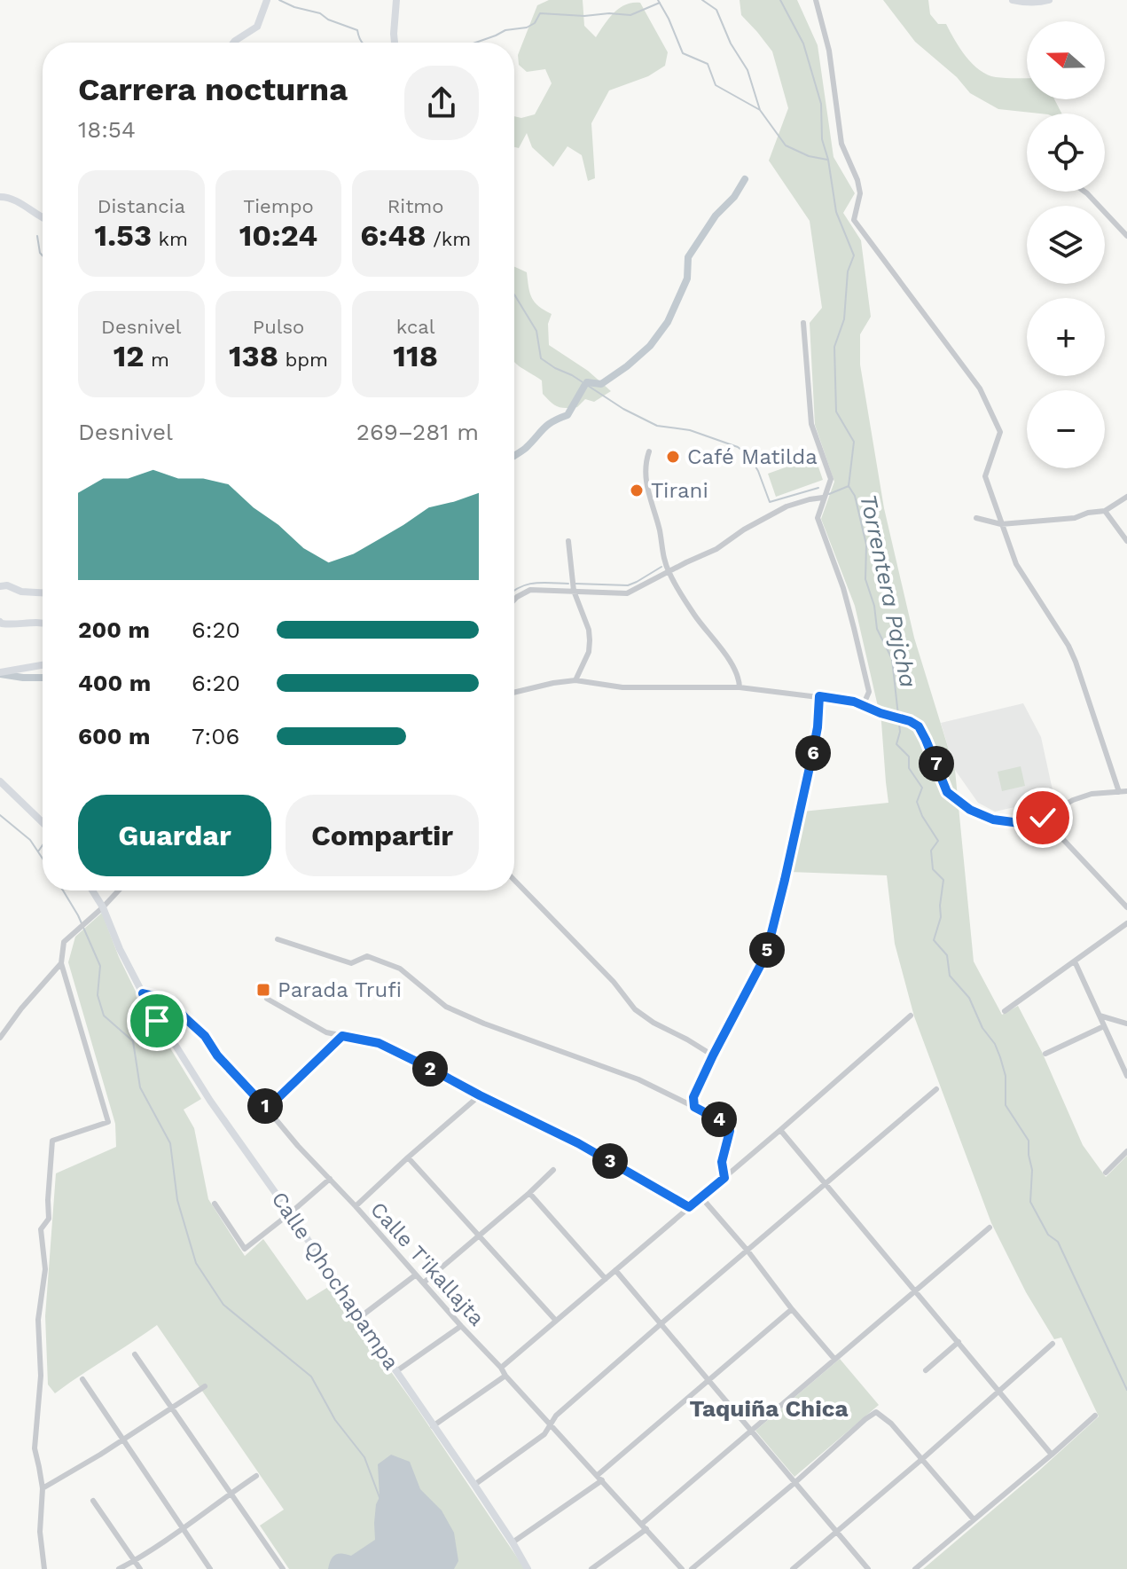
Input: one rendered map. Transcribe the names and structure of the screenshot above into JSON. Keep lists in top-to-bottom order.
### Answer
{
  "streets": {
    "street": ["Calle T'ikallajta", "Calle Qhochapampa"]
  },
  "crossings": [
    ["Calle T'ikallajta", "Calle Qhochapampa"]
  ],
  "districts": ["Taquiña Chica"],
  "water": ["Torrentera Pajcha"],
  "places": {
    "other": ["Café Matilda", "Tirani"],
    "transit": ["Parada Trufi"]
  },
  "north": "left",
  "page": {
    "map_buttons": ["+", "−"],
    "heading": ["Carrera nocturna", "18:54"],
    "stats": [
      ["Distancia", "1.53 km"],
      ["Tiempo", "10:24"],
      ["Ritmo", "6:48 /km"],
      ["Desnivel", "12 m"],
      ["Pulso", "138 bpm"],
      ["kcal", "118"]
    ],
    "chart": ["Desnivel", "269–281 m"],
    "list": [
      {
        "name": "200 m",
        "note": "6:20"
      },
      {
        "name": "400 m",
        "note": "6:20"
      },
      {
        "name": "600 m",
        "note": "7:06"
      }
    ],
    "pins": [
      "6",
      "7",
      "5",
      "2",
      "1",
      "4",
      "3"
    ],
    "buttons": ["Guardar", "Compartir"]
  }
}
